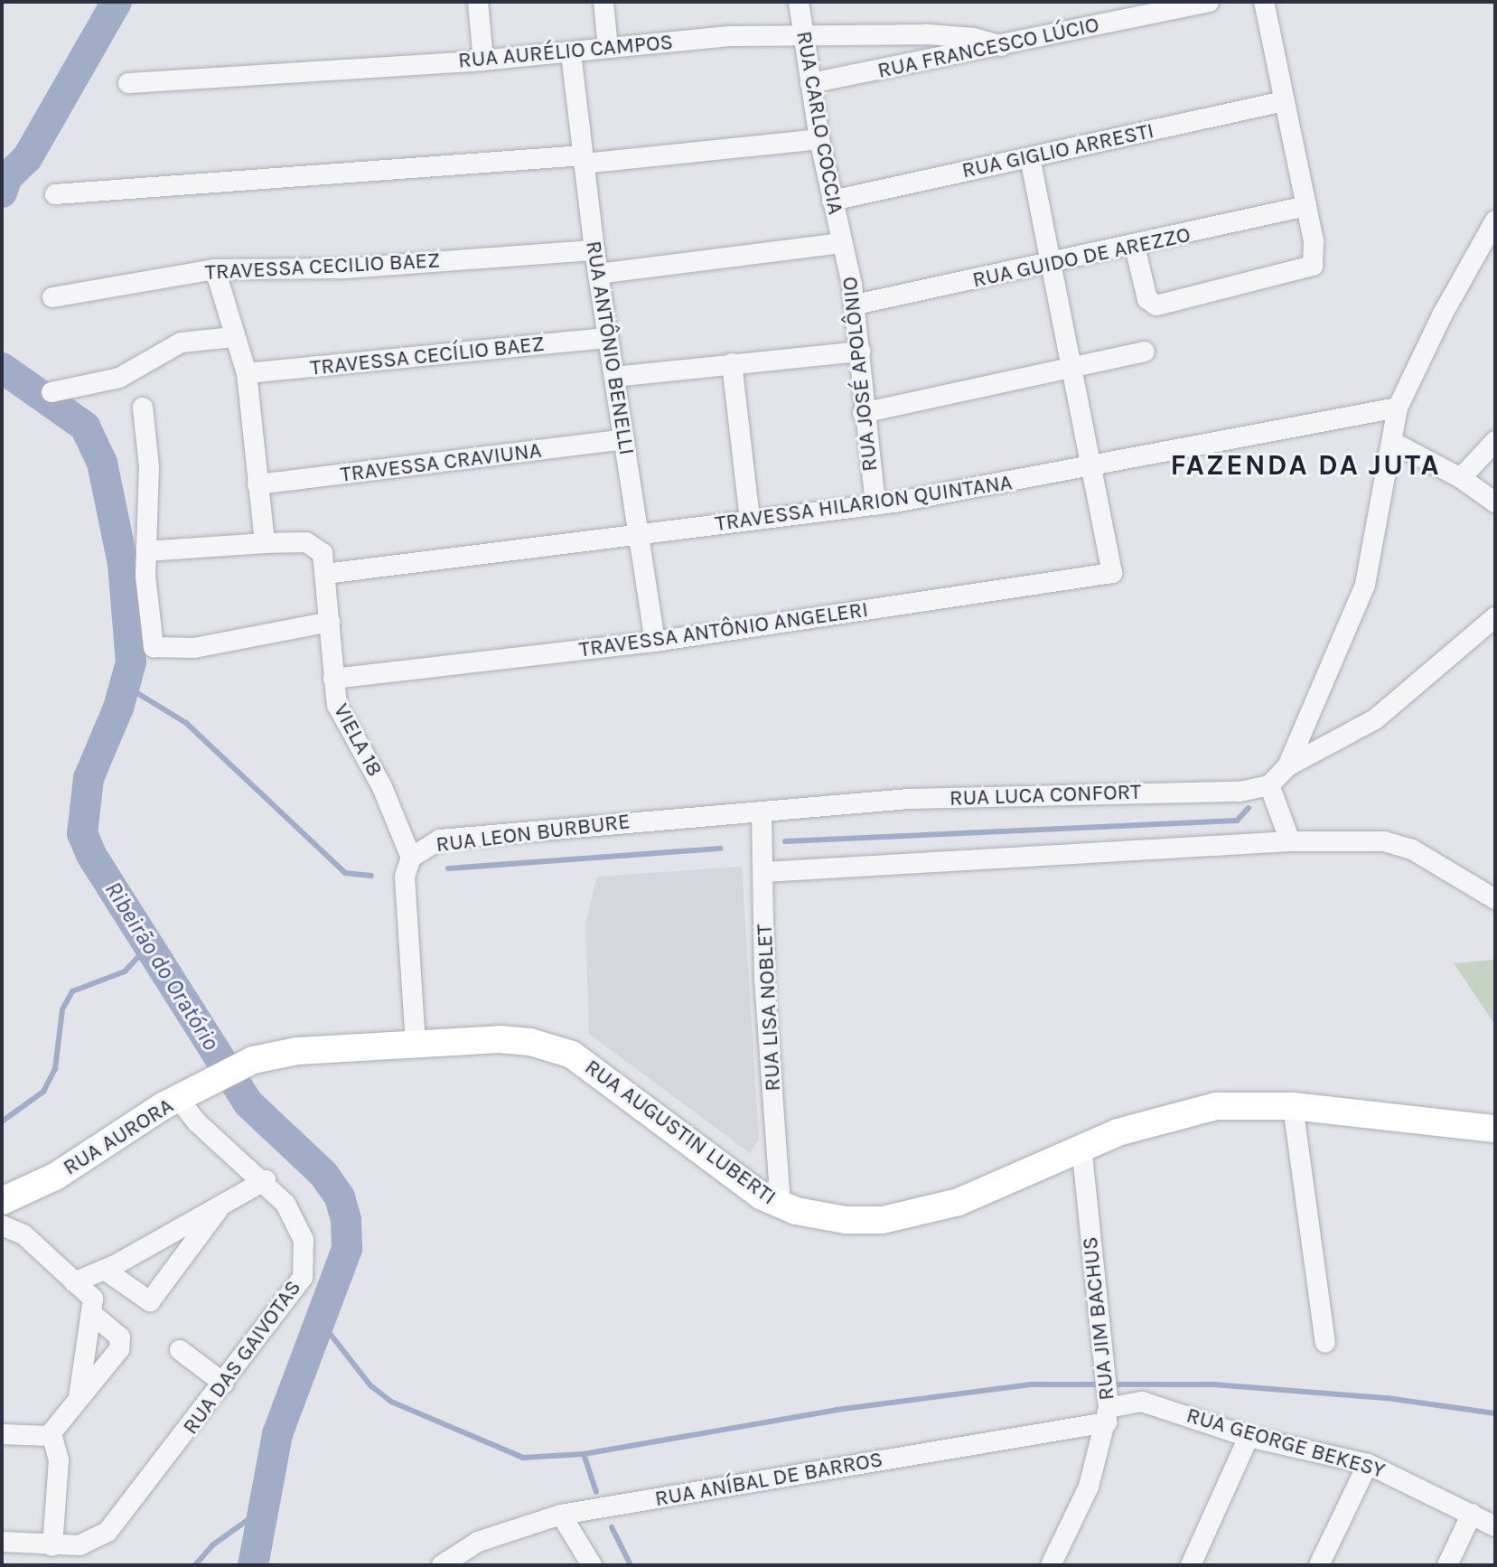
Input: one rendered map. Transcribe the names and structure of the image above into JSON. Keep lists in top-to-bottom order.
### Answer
{
  "streets": {
    "street": [
      "RUA FRANCESCO LÚCIO",
      "RUA AURÉLIO CAMPOS",
      "RUA CARLO COCCIA",
      "RUA GIGLIO ARRESTI",
      "RUA GUIDO DE AREZZO",
      "TRAVESSA CECILIO BAEZ",
      "RUA ANTÔNIO BENELLI",
      "TRAVESSA CECÍLIO BAEZ",
      "RUA JOSÉ APOLÔNIO",
      "TRAVESSA CRAVIUNA",
      "TRAVESSA HILARION QUINTANA",
      "TRAVESSA ANTÔNIO ANGELERI",
      "VIELA 18",
      "RUA LUCA CONFORT",
      "RUA LEON BURBURE",
      "RUA LISA NOBLET",
      "RUA AUGUSTIN LUBERTI",
      "RUA AURORA",
      "RUA JIM BACHUS",
      "RUA DAS GAIVOTAS",
      "RUA GEORGE BEKESY",
      "RUA ANÍBAL DE BARROS"
    ]
  },
  "crossings": [
    ["RUA FRANCESCO LÚCIO", "RUA AURÉLIO CAMPOS"],
    ["RUA FRANCESCO LÚCIO", "RUA CARLO COCCIA"],
    ["RUA AURÉLIO CAMPOS", "RUA CARLO COCCIA"],
    ["RUA AURÉLIO CAMPOS", "RUA ANTÔNIO BENELLI"],
    ["RUA CARLO COCCIA", "RUA GIGLIO ARRESTI"],
    ["RUA CARLO COCCIA", "RUA JOSÉ APOLÔNIO"],
    ["RUA GUIDO DE AREZZO", "RUA JOSÉ APOLÔNIO"],
    ["TRAVESSA CECILIO BAEZ", "RUA ANTÔNIO BENELLI"],
    ["RUA ANTÔNIO BENELLI", "TRAVESSA CECÍLIO BAEZ"],
    ["RUA ANTÔNIO BENELLI", "TRAVESSA CRAVIUNA"],
    ["RUA ANTÔNIO BENELLI", "TRAVESSA HILARION QUINTANA"],
    ["RUA ANTÔNIO BENELLI", "TRAVESSA ANTÔNIO ANGELERI"],
    ["RUA JOSÉ APOLÔNIO", "TRAVESSA HILARION QUINTANA"],
    ["TRAVESSA HILARION QUINTANA", "TRAVESSA ANTÔNIO ANGELERI"],
    ["TRAVESSA HILARION QUINTANA", "VIELA 18"],
    ["TRAVESSA ANTÔNIO ANGELERI", "VIELA 18"],
    ["VIELA 18", "RUA LEON BURBURE"],
    ["RUA LUCA CONFORT", "RUA LEON BURBURE"],
    ["RUA LUCA CONFORT", "RUA LISA NOBLET"],
    ["RUA LEON BURBURE", "RUA LISA NOBLET"],
    ["RUA LEON BURBURE", "RUA AUGUSTIN LUBERTI"],
    ["RUA LISA NOBLET", "RUA AUGUSTIN LUBERTI"],
    ["RUA AUGUSTIN LUBERTI", "RUA AURORA"],
    ["RUA AUGUSTIN LUBERTI", "RUA JIM BACHUS"],
    ["RUA AUGUSTIN LUBERTI", "RUA DAS GAIVOTAS"],
    ["RUA AURORA", "RUA DAS GAIVOTAS"],
    ["RUA JIM BACHUS", "RUA GEORGE BEKESY"],
    ["RUA JIM BACHUS", "RUA ANÍBAL DE BARROS"],
    ["RUA GEORGE BEKESY", "RUA ANÍBAL DE BARROS"]
  ],
  "districts": ["FAZENDA DA JUTA"],
  "water": ["Ribeirão do Oratório"]
}
